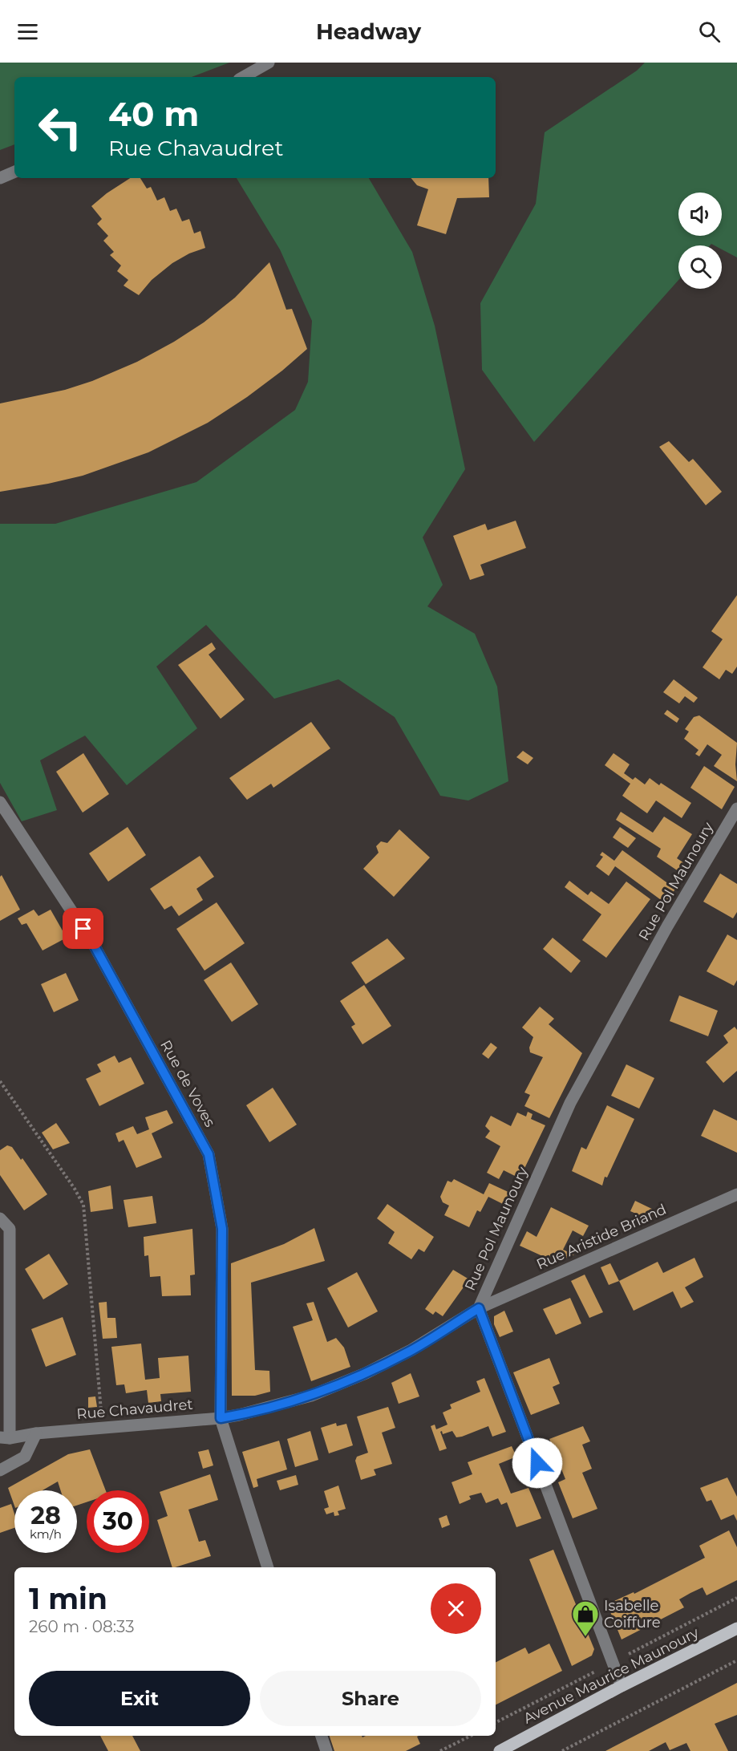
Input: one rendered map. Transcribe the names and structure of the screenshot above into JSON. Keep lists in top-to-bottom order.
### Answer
{
  "streets": {
    "main road": ["Avenue Maurice Maunoury"],
    "street": [
      "Rue Pol Maunoury",
      "Rue de Voves",
      "Rue Aristide Briand",
      "Rue Chavaudret"
    ]
  },
  "crossings": [
    ["Rue Pol Maunoury", "Rue Aristide Briand"],
    ["Rue Pol Maunoury", "Rue Chavaudret"],
    ["Rue Pol Maunoury", "Avenue Maurice Maunoury"],
    ["Rue de Voves", "Rue Chavaudret"],
    ["Rue Aristide Briand", "Rue Chavaudret"]
  ],
  "places": {
    "shop": ["Isabelle Coiffure"]
  },
  "page": {
    "header": "Headway",
    "turn": ["40 m", "Rue Chavaudret"],
    "speed": "28 km/h",
    "limit": "30",
    "heading": ["1 min", "260 m · 08:33"],
    "buttons": ["Exit", "Share"]
  }
}
